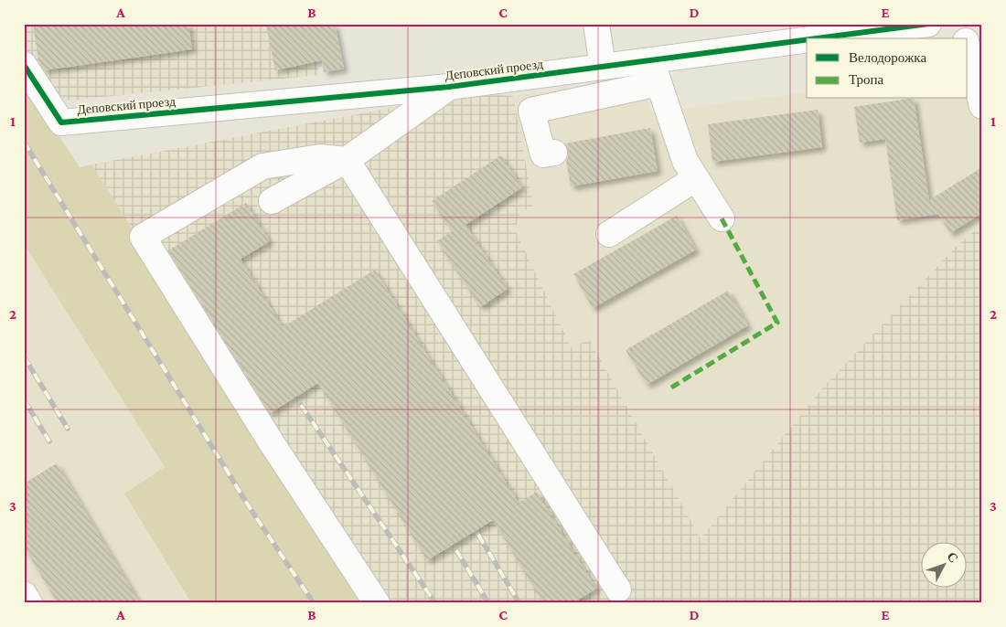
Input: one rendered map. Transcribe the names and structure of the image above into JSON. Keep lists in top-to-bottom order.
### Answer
{
  "streets": {
    "street": ["Деповский проезд"]
  },
  "legend": ["Велодорожка", "Тропа"],
  "north": "top right",
  "grid": {
    "columns": [
      "A",
      "B",
      "C",
      "D",
      "E"
    ],
    "rows": ["1", "2", "3"]
  }
}
